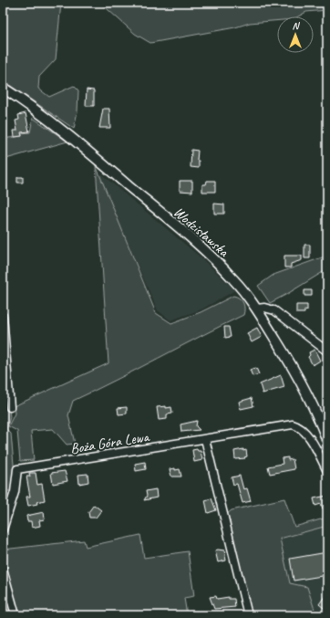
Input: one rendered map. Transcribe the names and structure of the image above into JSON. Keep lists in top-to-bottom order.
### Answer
{
  "streets": {
    "main road": ["Wodzisławska"],
    "street": ["Boża Góra Lewa"]
  },
  "north": "top"
}
